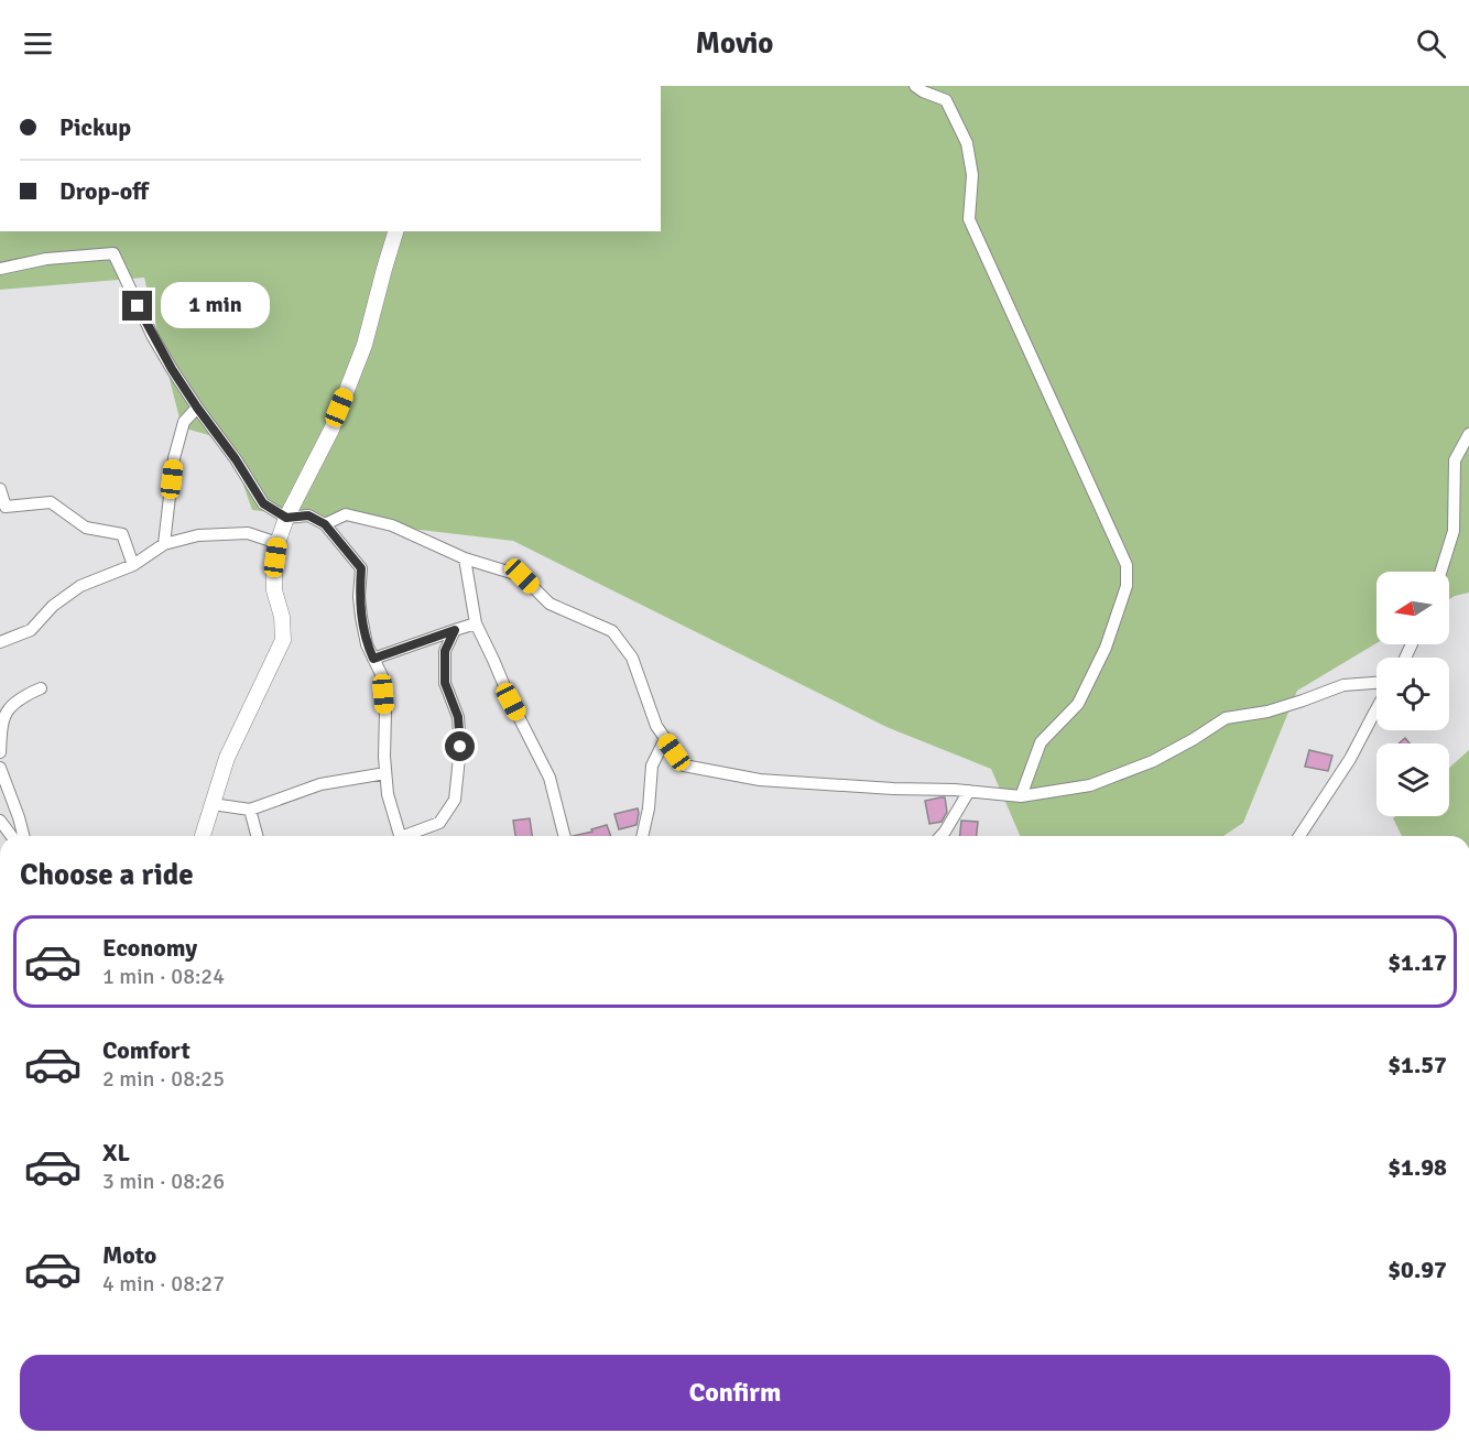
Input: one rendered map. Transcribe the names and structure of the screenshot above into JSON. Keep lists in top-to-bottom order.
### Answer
{
  "north": "left",
  "page": {
    "header": "Movio",
    "banner": ["Pickup", "Drop-off"],
    "bubble": "1 min",
    "heading": "Choose a ride",
    "list": [
      {
        "name": "Economy",
        "note": "1 min · 08:24",
        "value": "$1.17"
      },
      {
        "name": "Comfort",
        "note": "2 min · 08:25",
        "value": "$1.57"
      },
      {
        "name": "XL",
        "note": "3 min · 08:26",
        "value": "$1.98"
      },
      {
        "name": "Moto",
        "note": "4 min · 08:27",
        "value": "$0.97"
      }
    ],
    "buttons": "Confirm"
  }
}
